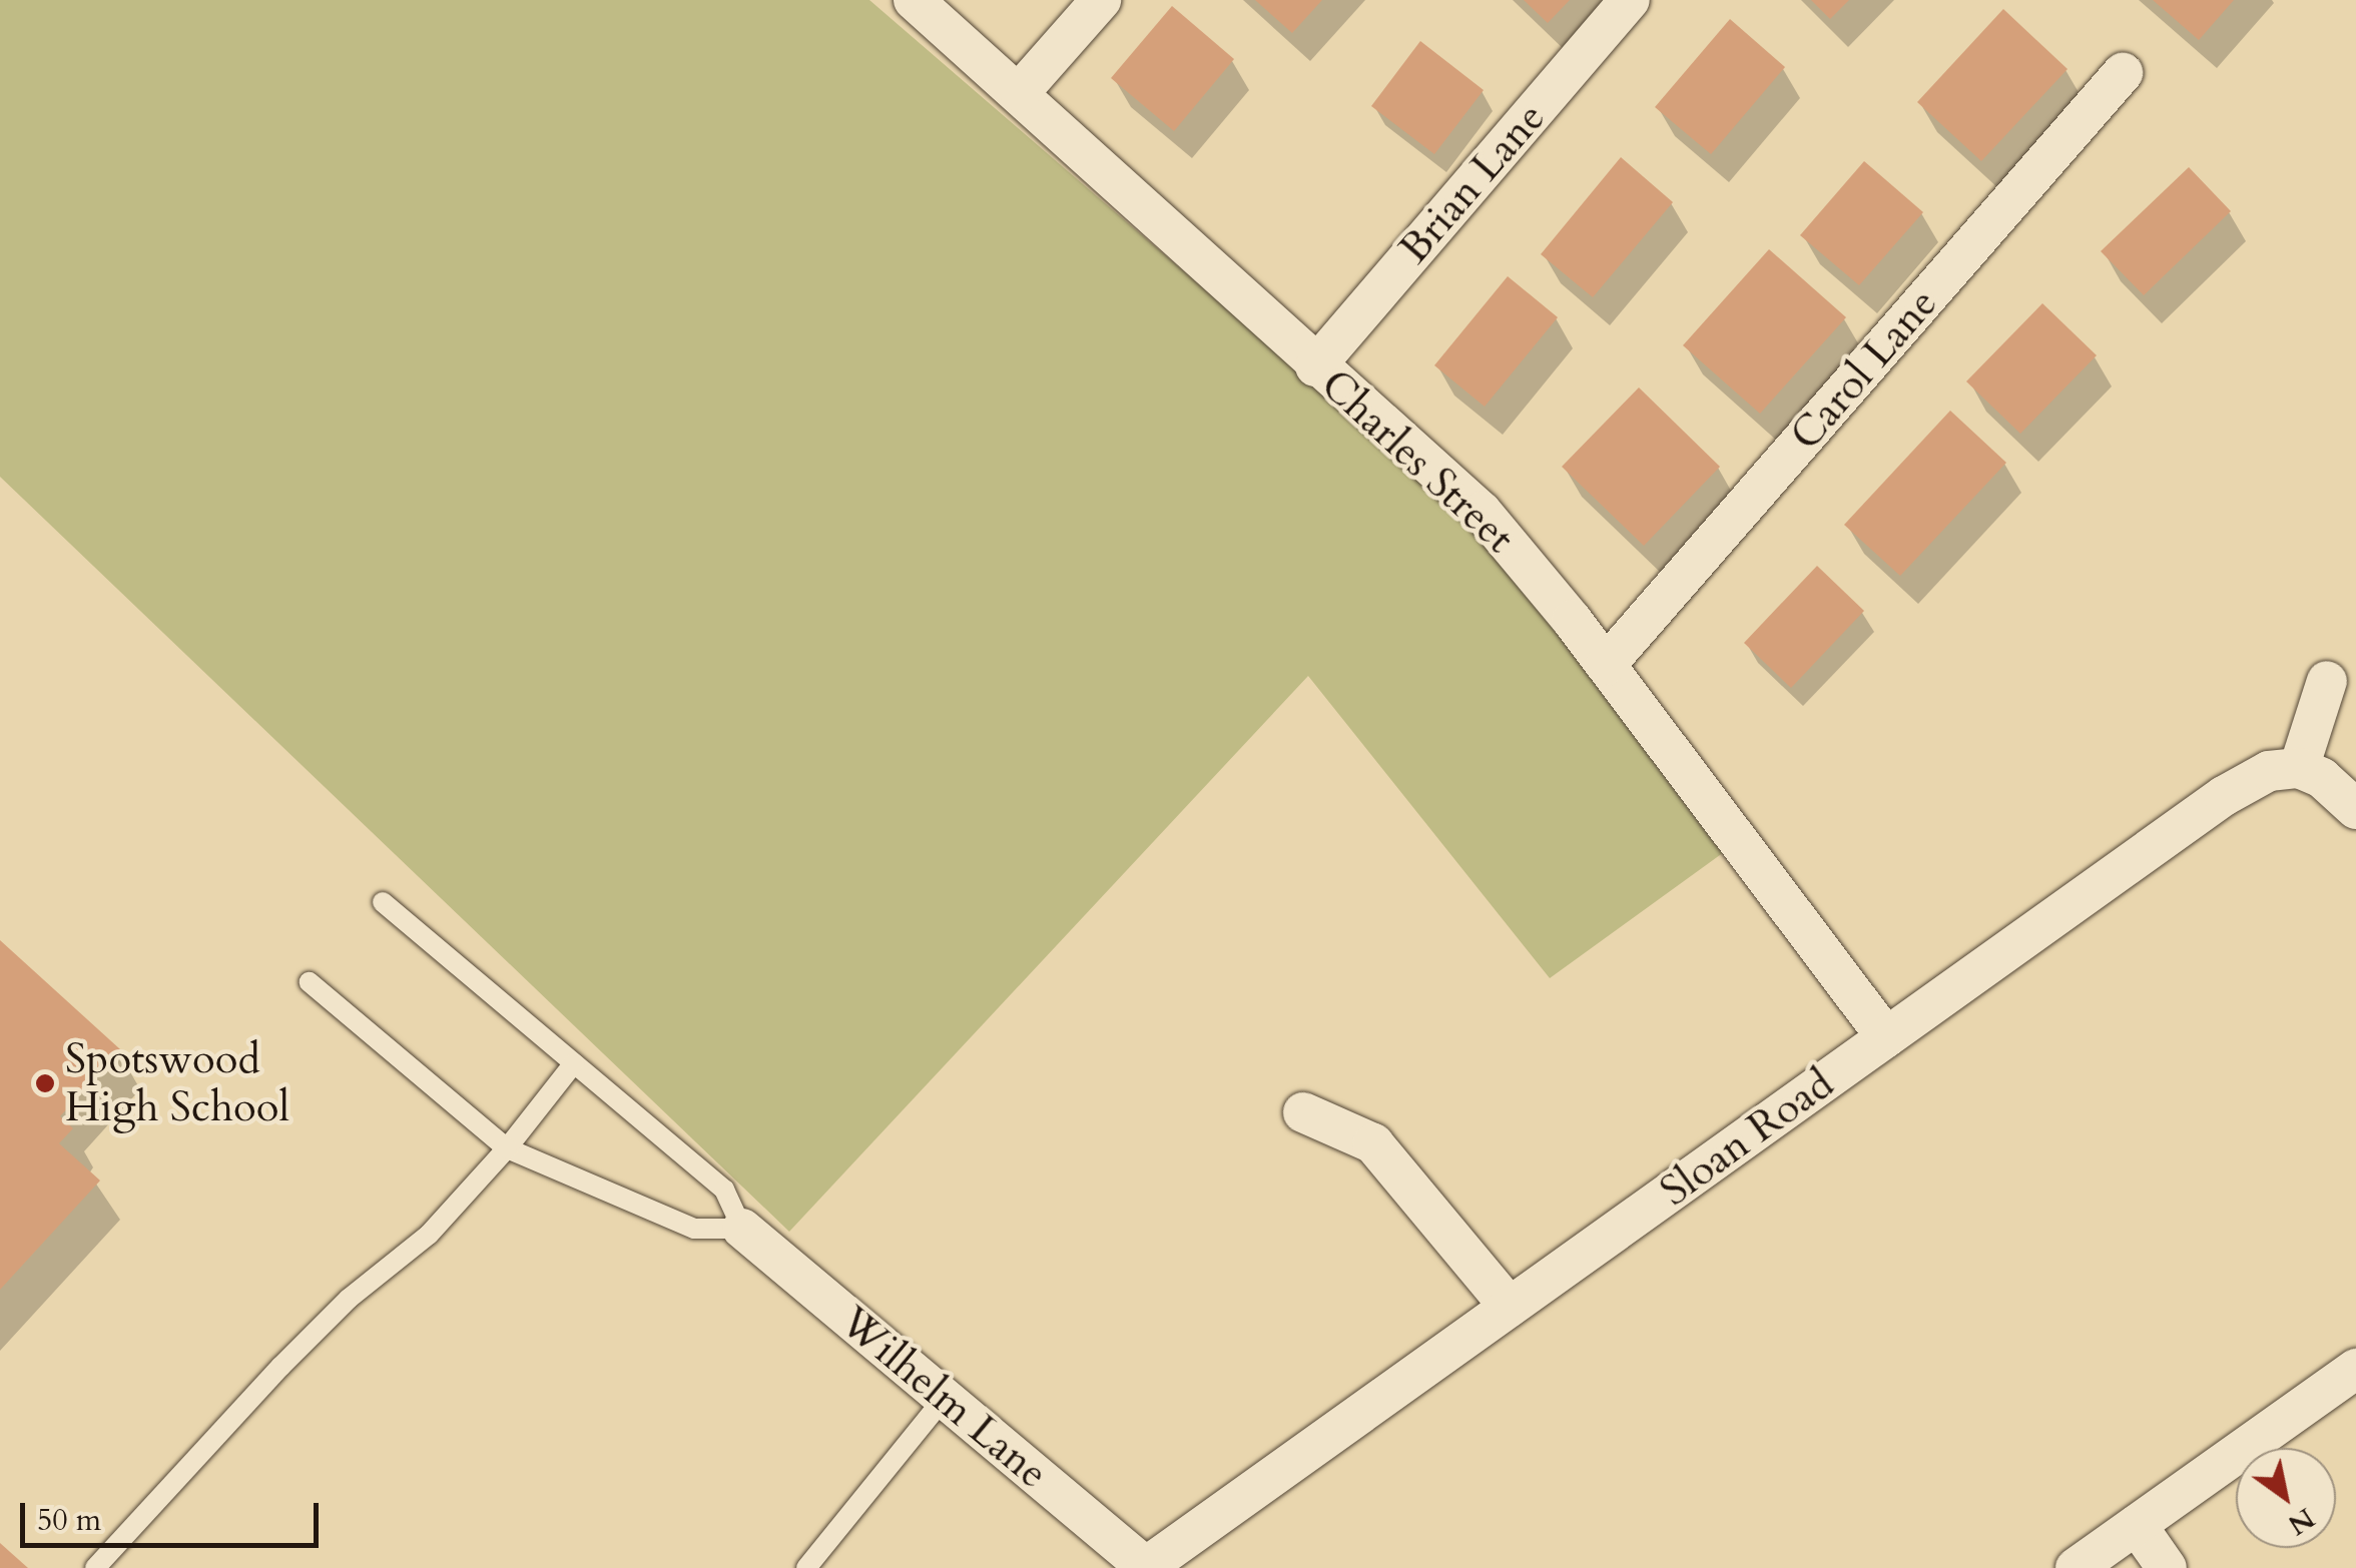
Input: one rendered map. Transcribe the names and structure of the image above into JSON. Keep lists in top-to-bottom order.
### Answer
{
  "streets": {
    "street": [
      "Brian Lane",
      "Carol Lane",
      "Charles Street",
      "Sloan Road",
      "Wilhelm Lane"
    ]
  },
  "crossings": [
    ["Brian Lane", "Charles Street"],
    ["Carol Lane", "Charles Street"],
    ["Charles Street", "Sloan Road"],
    ["Sloan Road", "Wilhelm Lane"]
  ],
  "places": ["Spotswood High School"],
  "scale_bar": "50 m",
  "north": "bottom right"
}
